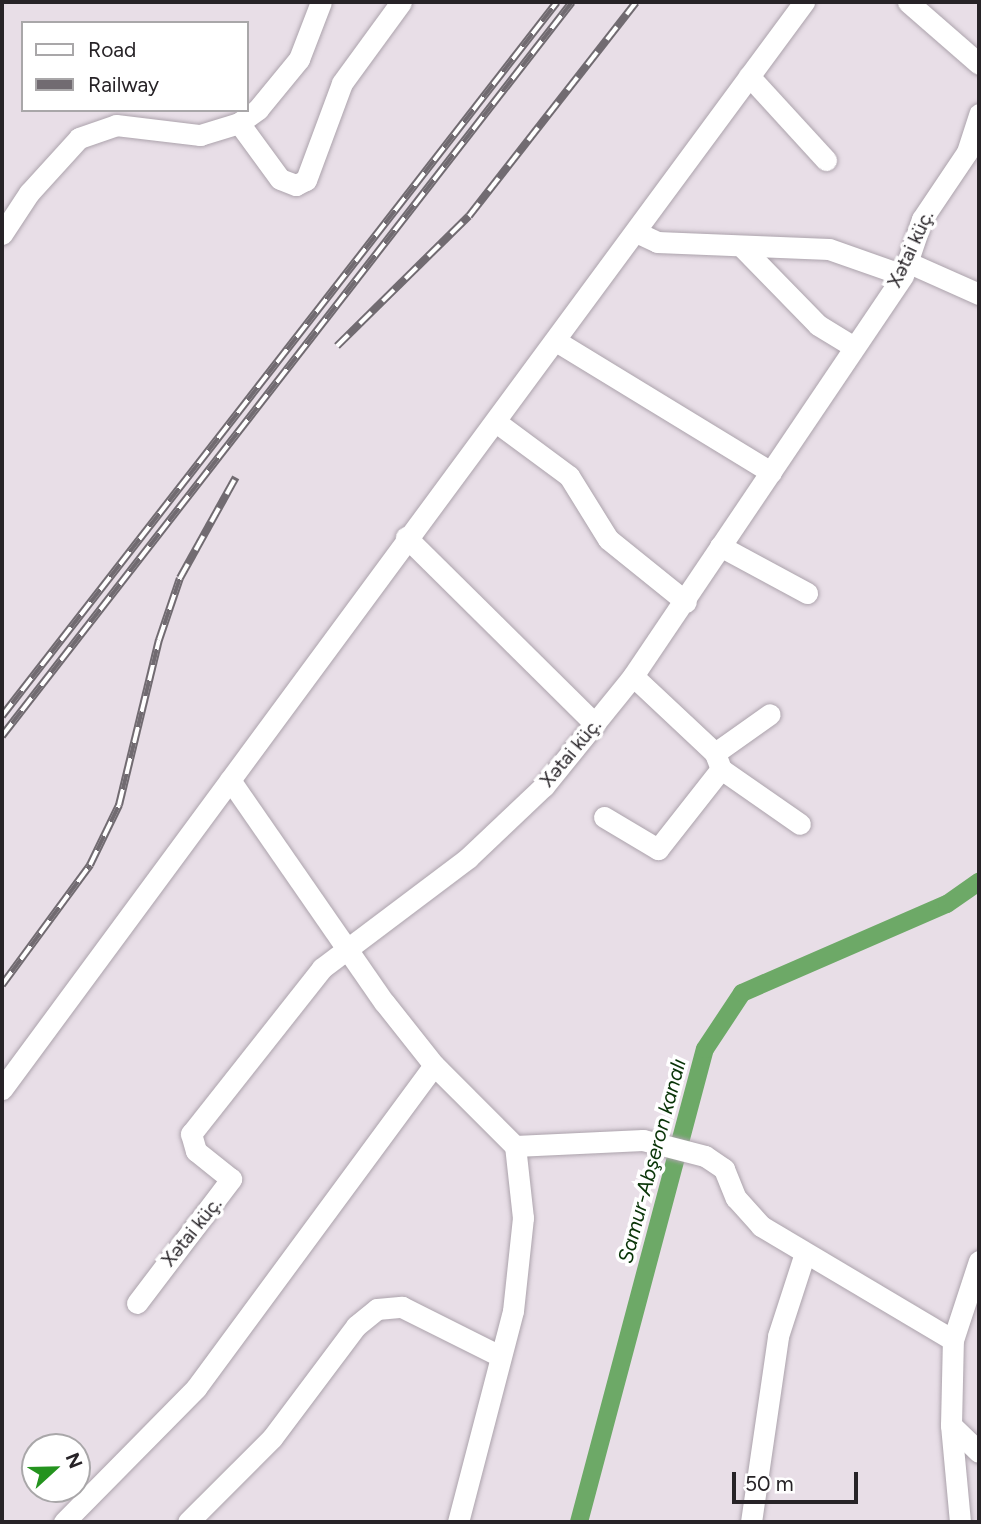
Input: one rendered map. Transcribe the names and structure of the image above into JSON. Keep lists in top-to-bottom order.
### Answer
{
  "streets": {
    "street": ["Xətai küç."]
  },
  "water": ["Samur-Abşeron kanalı"],
  "legend": ["Road", "Railway"],
  "scale_bar": "50 m",
  "north": "right"
}
